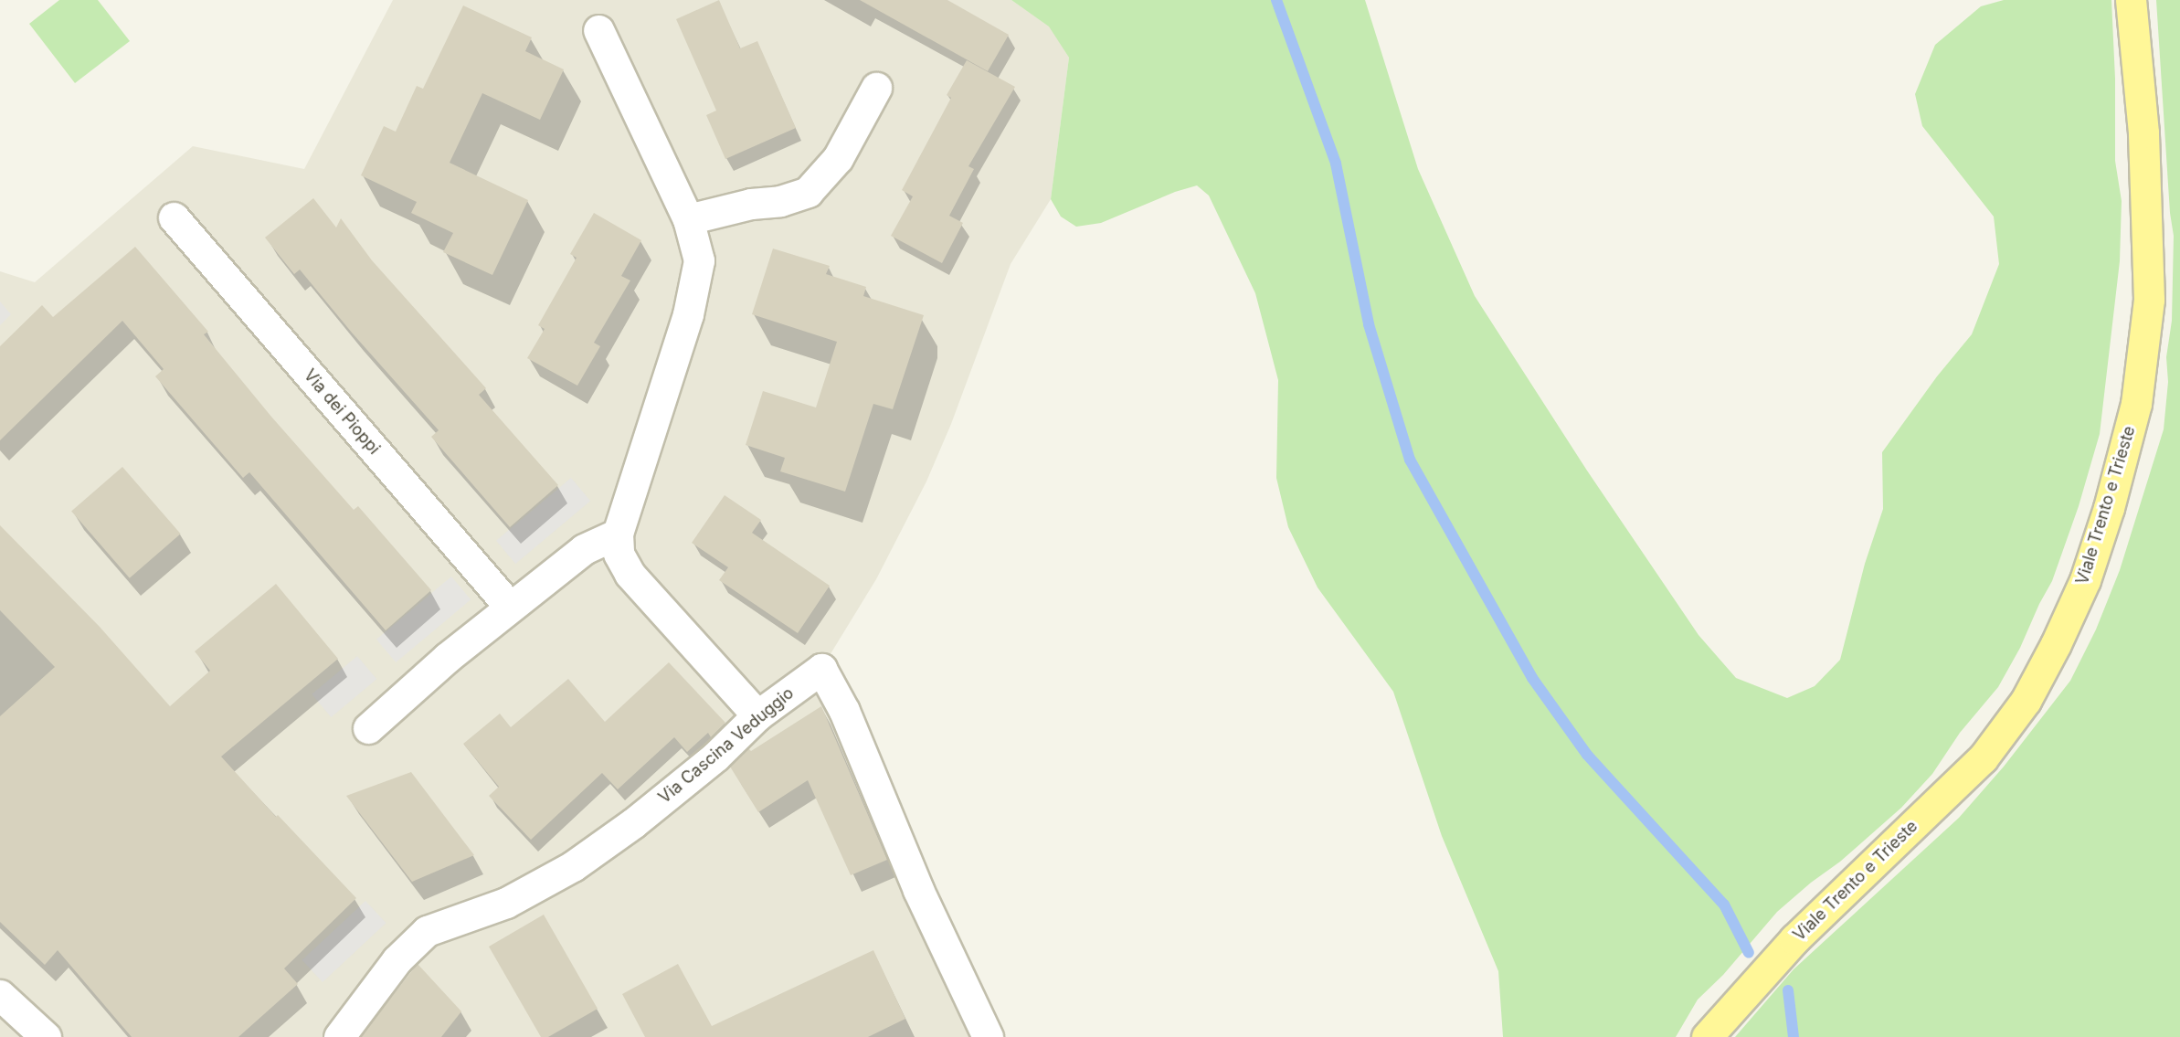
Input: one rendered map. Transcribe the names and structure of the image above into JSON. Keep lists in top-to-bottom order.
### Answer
{
  "streets": {
    "main road": ["Viale Trento e Trieste"],
    "street": ["Via dei Pioppi", "Via Cascina Veduggio"]
  }
}
